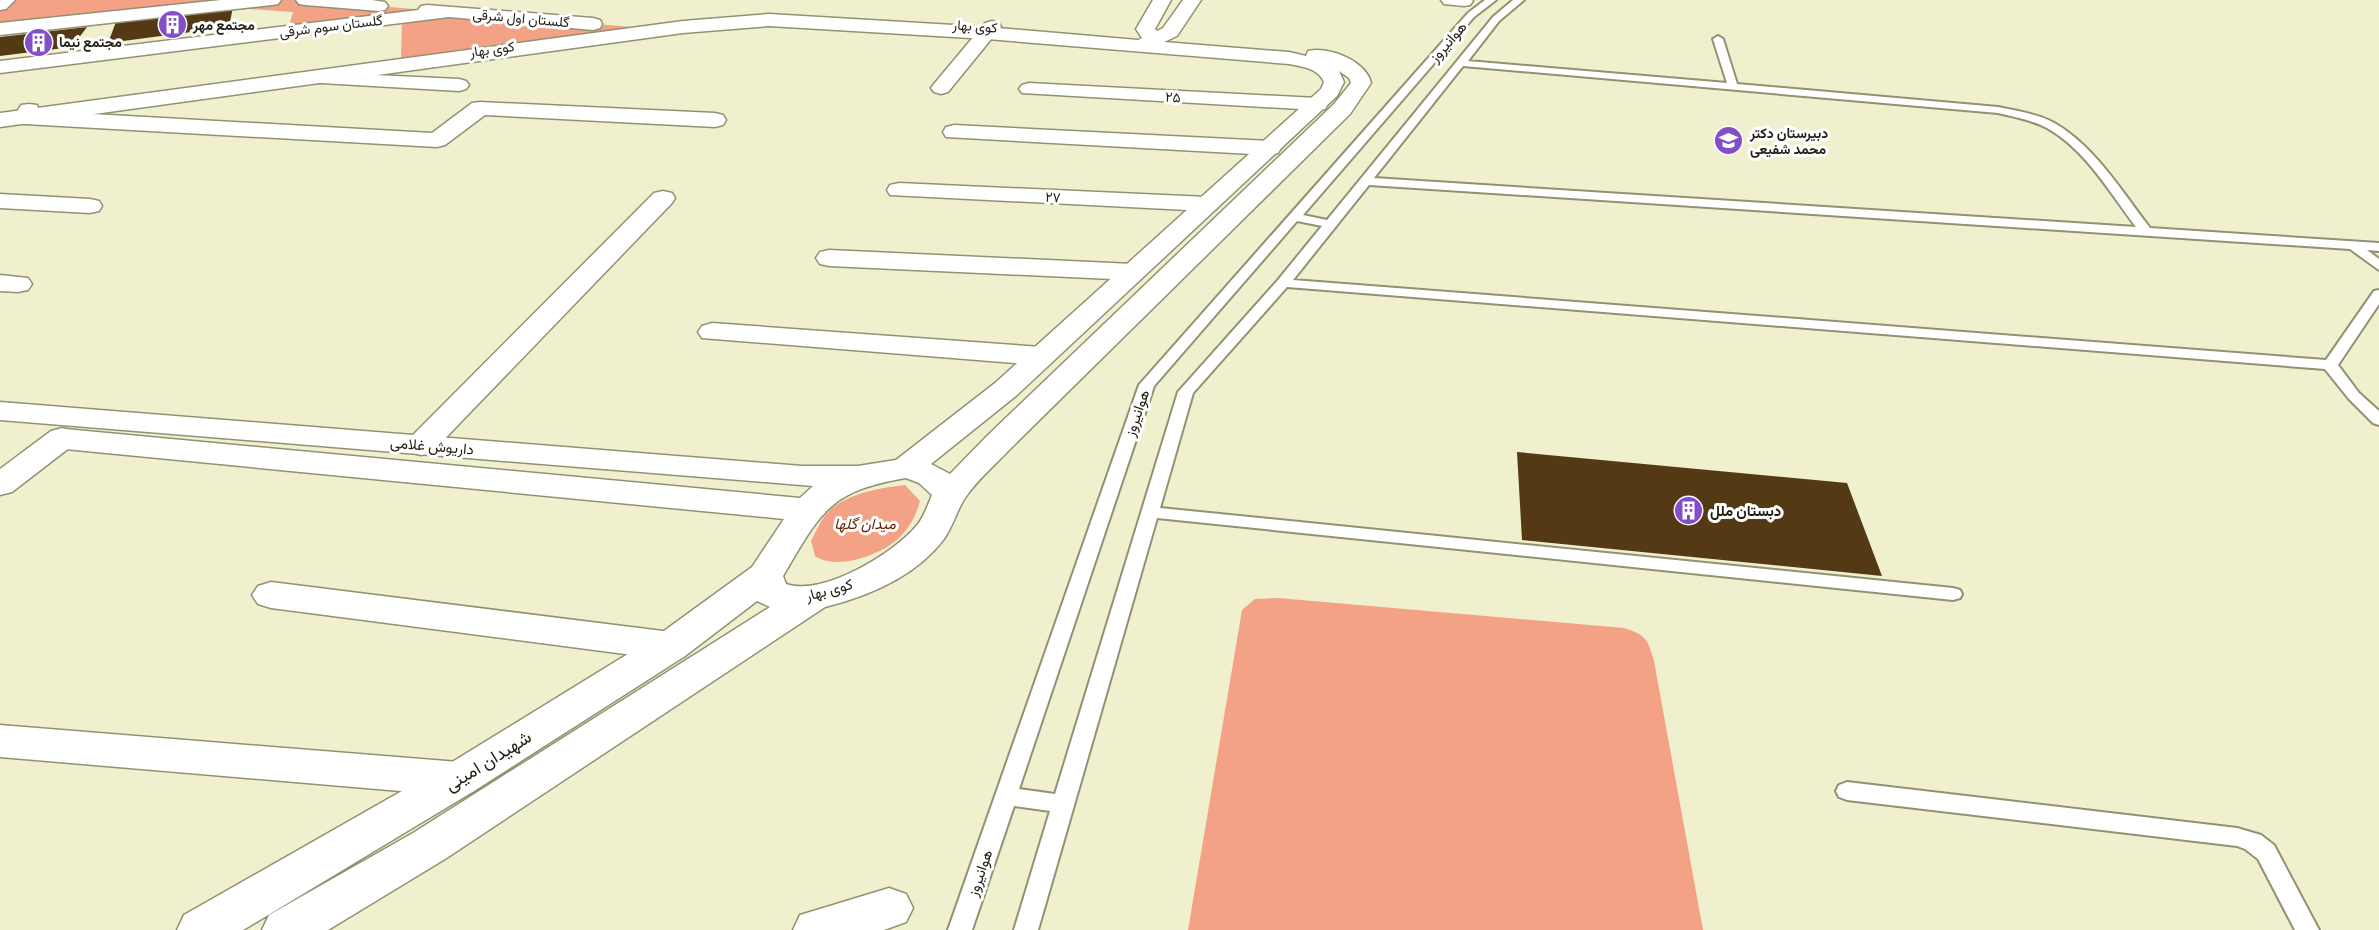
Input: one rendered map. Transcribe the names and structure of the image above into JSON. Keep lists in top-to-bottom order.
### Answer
{
  "streets": {
    "street": [
      "گلستان اول شرقی",
      "گلستان سوم شرقی",
      "کوی بهار",
      "۲۵",
      "۲۷",
      "داریوش غلامی",
      "شهیدان امینی"
    ],
    "lane": ["هوانیروز"]
  },
  "crossings": [
    ["گلستان اول شرقی", "گلستان سوم شرقی"],
    ["کوی بهار", "۲۵"],
    ["کوی بهار", "۲۷"],
    ["کوی بهار", "شهیدان امینی"]
  ],
  "parks": ["میدان گلها"],
  "places": {
    "building": ["مجتمع مهر", "مجتمع نیما", "دبستان ملل"],
    "school or university": ["دبیرستان دکتر محمد شفیعی"]
  }
}
